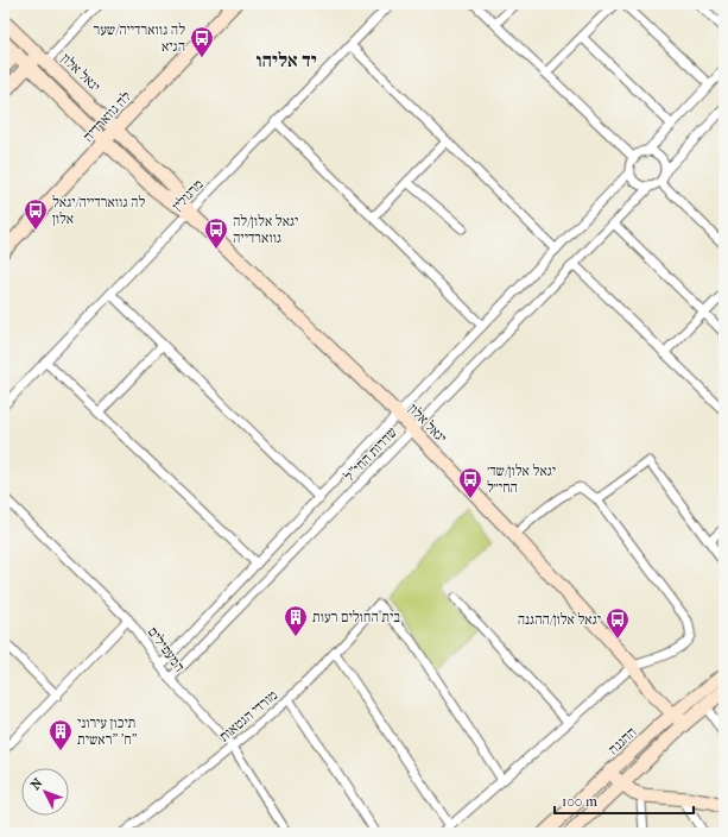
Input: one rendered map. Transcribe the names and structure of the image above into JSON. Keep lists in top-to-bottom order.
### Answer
{
  "streets": {
    "street": [
      "יגאל אלון",
      "לה גווארדיה",
      "מרגולין",
      "שדרות החי\"ל",
      "המעפילים",
      "מורדי הגטאות",
      "ההגנה"
    ]
  },
  "crossings": [
    ["יגאל אלון", "לה גווארדיה"],
    ["יגאל אלון", "מרגולין"],
    ["יגאל אלון", "שדרות החי\"ל"],
    ["יגאל אלון", "ההגנה"],
    ["שדרות החי\"ל", "המעפילים"],
    ["המעפילים", "מורדי הגטאות"]
  ],
  "districts": ["יד אליהו"],
  "places": {
    "bus stop": [
      "לה גווארדייה/שער הגיא",
      "לה גווארדייה/יגאל אלון",
      "יגאל אלון/לה גווארדייה",
      "יגאל אלון/שד׳ החי״ל",
      "יגאל אלון/ההגנה"
    ],
    "building": ["בית החולים רעות", "תיכון עירוני ח' \"ראשית\""]
  },
  "scale_bar": "100 m",
  "north": "top left"
}
